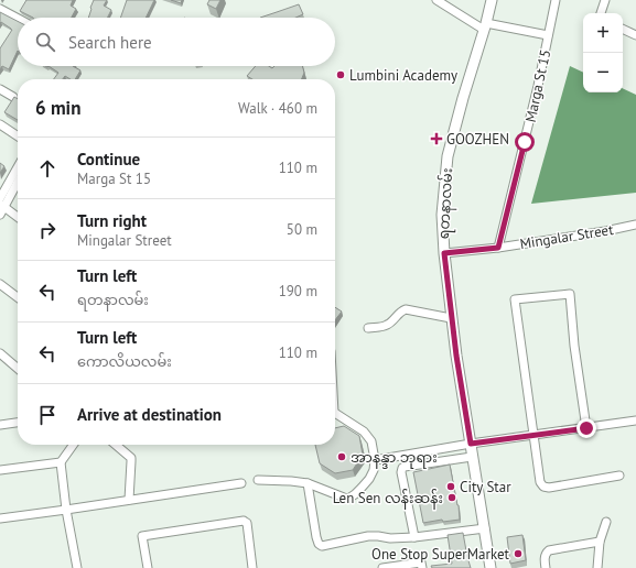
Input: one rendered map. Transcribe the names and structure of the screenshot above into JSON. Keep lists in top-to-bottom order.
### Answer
{
  "streets": {
    "main road": ["ရတနာလမ်း"],
    "street": ["Marga St 15", "Mingalar Street"]
  },
  "crossings": [
    ["Marga St 15", "Mingalar Street"],
    ["ရတနာလမ်း", "Mingalar Street"]
  ],
  "places": {
    "other": [
      "Lumbini Academy",
      "အာနန္ဒာ ဘုရား",
      "City Star",
      "Len Sen လန်းဆန်း",
      "One Stop SuperMarket"
    ],
    "health": ["GOOZHEN"]
  },
  "page": {
    "map_buttons": ["+", "−"],
    "search": "Search here",
    "heading": ["6 min", "Walk · 460 m"],
    "list": [
      ["Continue", "Marga St 15", "110 m"],
      ["Turn right", "Mingalar Street", "50 m"],
      ["Turn left", "ရတနာလမ်း", "190 m"],
      ["Turn left", "ကောလိယလမ်း", "110 m"],
      "Arrive at destination"
    ]
  }
}
